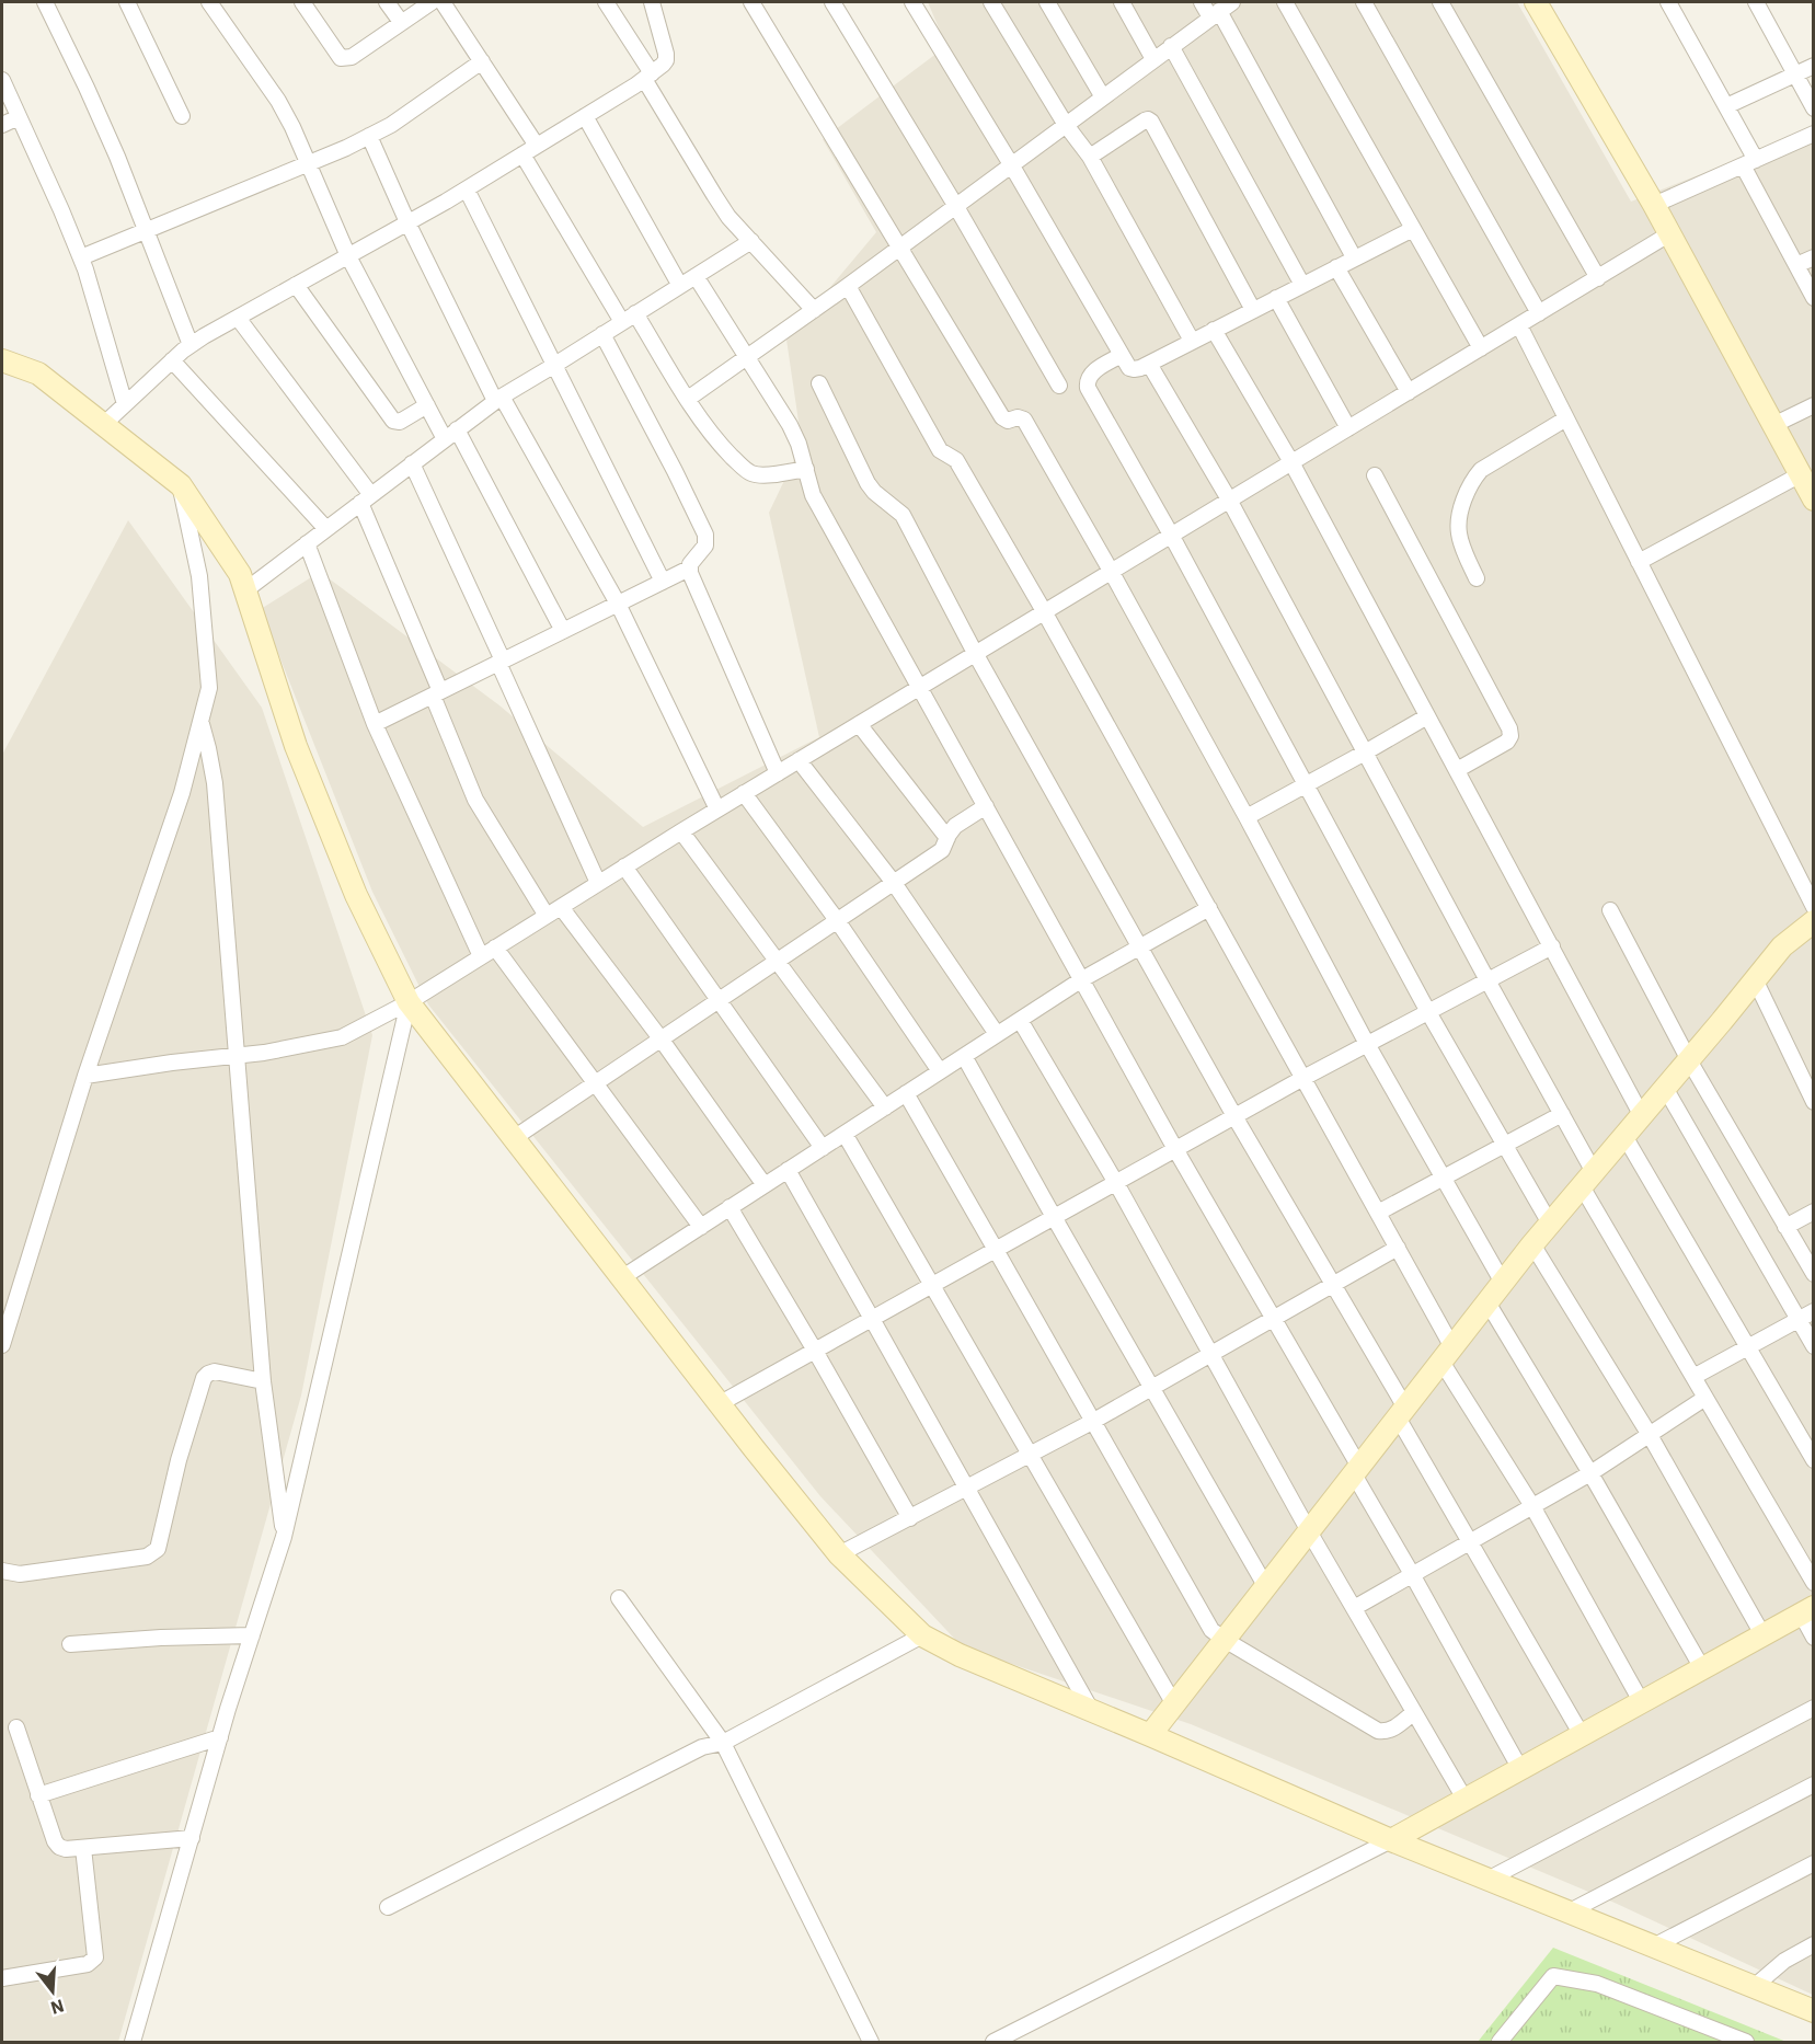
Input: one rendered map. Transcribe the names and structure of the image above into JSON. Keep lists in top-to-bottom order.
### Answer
{
  "north": "bottom"
}
